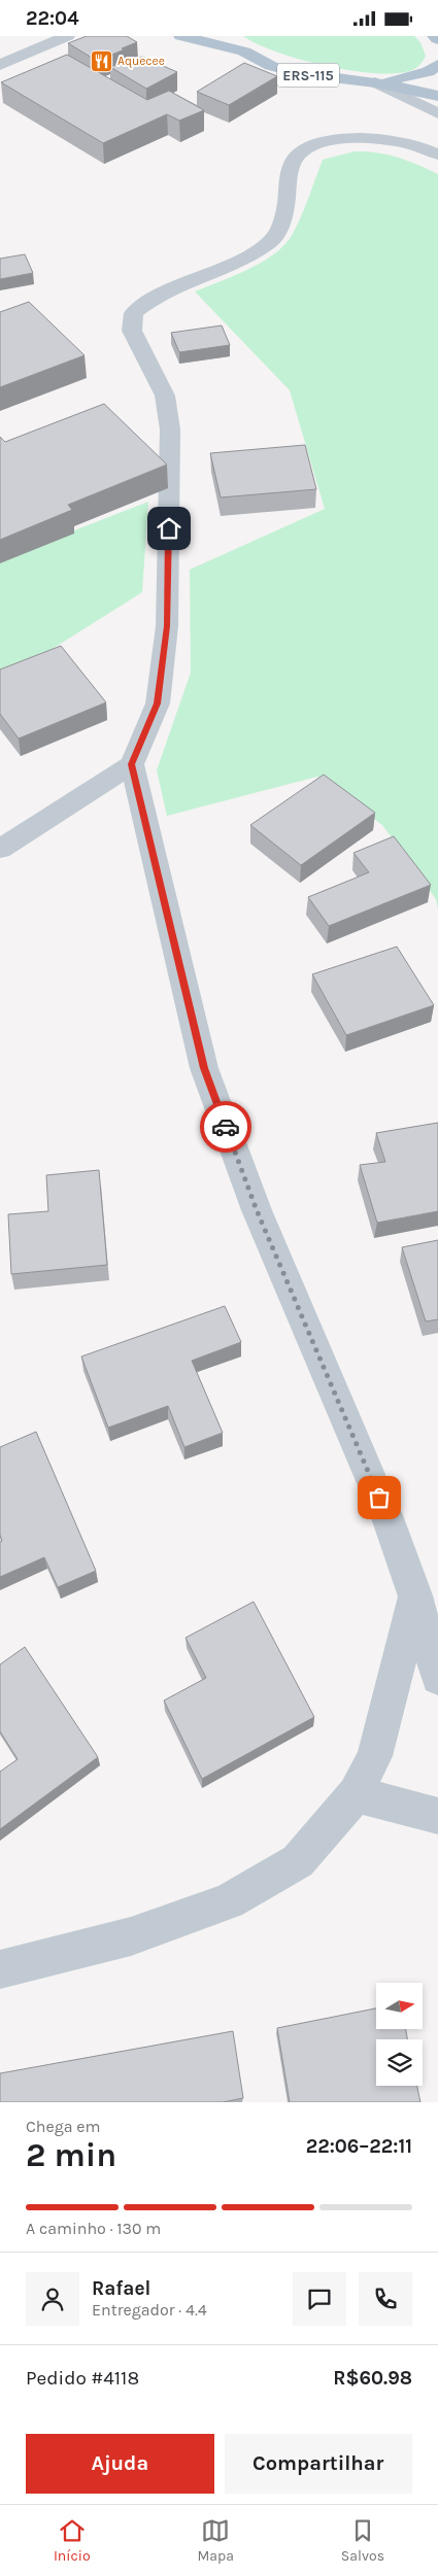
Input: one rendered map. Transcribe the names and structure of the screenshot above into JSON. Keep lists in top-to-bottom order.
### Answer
{
  "streets": {
    "main road": ["ERS-115"]
  },
  "places": {
    "restaurant": ["Aquecee"]
  },
  "north": "right",
  "page": {
    "status": "22:04",
    "heading": ["2 min", "Chega em", "22:06–22:11"],
    "panel": [
      "Rafael",
      "Entregador · 4.4",
      "Pedido #4118",
      "R$60.98"
    ],
    "bar": "A caminho · 130 m",
    "buttons": ["Ajuda", "Compartilhar"],
    "tabs": ["Início", "Mapa", "Salvos"]
  }
}
